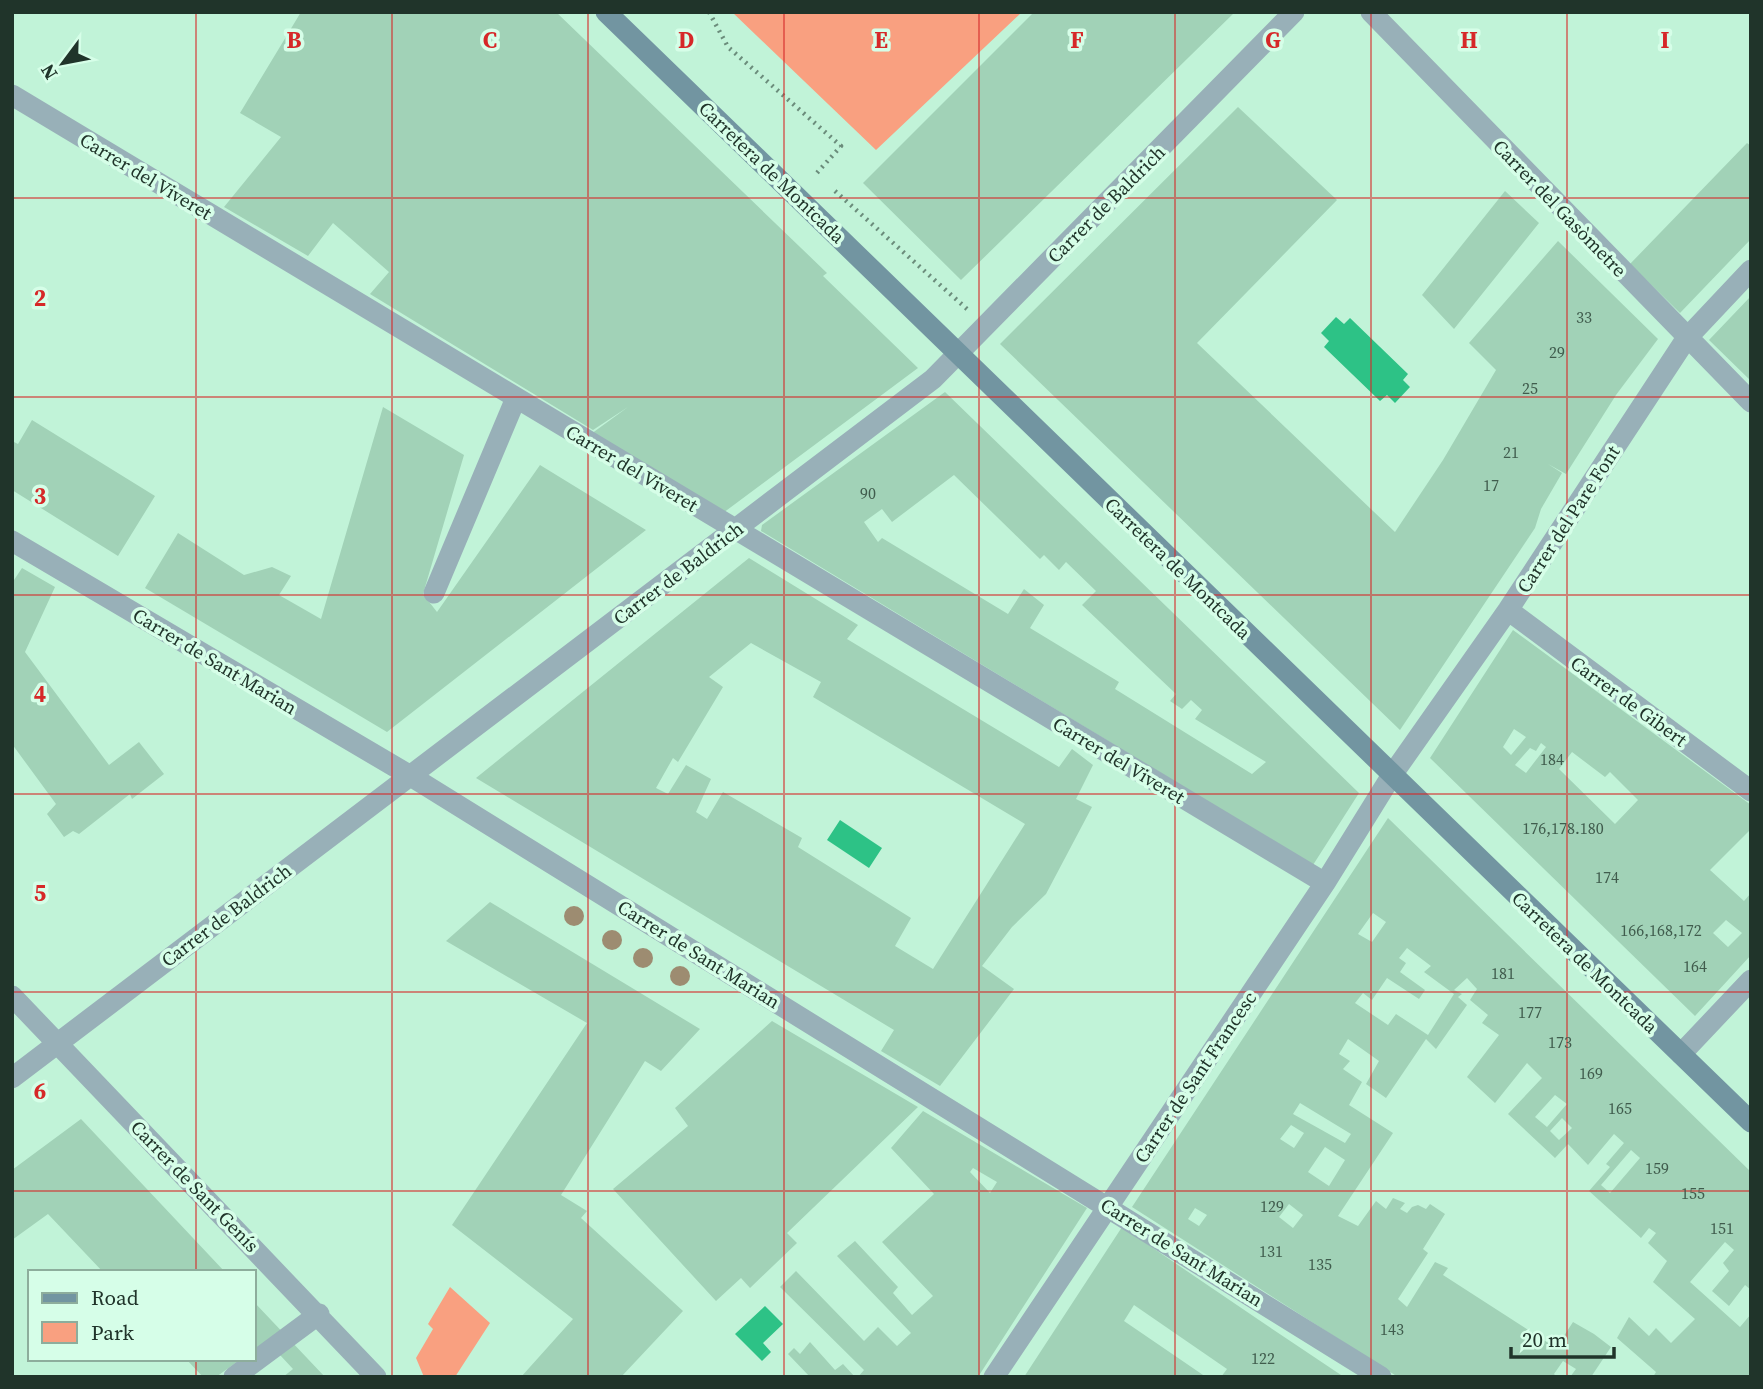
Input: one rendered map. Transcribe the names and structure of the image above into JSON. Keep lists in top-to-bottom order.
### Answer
{
  "streets": {
    "street": [
      "Carretera de Montcada",
      "Carrer del Viveret",
      "Carrer de Baldrich",
      "Carrer del Gasòmetre",
      "Carrer del Pare Font",
      "Carrer de Sant Marian",
      "Carrer de Gibert",
      "Carrer de Sant Francesc",
      "Carrer de Sant Genís"
    ]
  },
  "crossings": [
    ["Carretera de Montcada", "Carrer de Baldrich"],
    ["Carretera de Montcada", "Carrer del Pare Font"],
    ["Carretera de Montcada", "Carrer de Sant Francesc"],
    ["Carrer del Viveret", "Carrer de Baldrich"],
    ["Carrer del Viveret", "Carrer de Sant Francesc"],
    ["Carrer de Baldrich", "Carrer de Sant Marian"],
    ["Carrer de Baldrich", "Carrer de Sant Genís"],
    ["Carrer del Gasòmetre", "Carrer del Pare Font"],
    ["Carrer del Pare Font", "Carrer de Gibert"],
    ["Carrer del Pare Font", "Carrer de Sant Francesc"],
    ["Carrer de Sant Marian", "Carrer de Sant Francesc"]
  ],
  "house_numbers": [
    "33",
    "29",
    "25",
    "21",
    "17",
    "90",
    "184",
    "176,178.180",
    "174",
    "166,168,172",
    "164",
    "181",
    "177",
    "173",
    "169",
    "165",
    "159",
    "155",
    "129",
    "151",
    "131",
    "135",
    "143",
    "122"
  ],
  "legend": ["Road", "Park"],
  "scale_bar": "20 m",
  "north": "bottom left",
  "grid": {
    "columns": [
      "B",
      "C",
      "D",
      "E",
      "F",
      "G",
      "H",
      "I"
    ],
    "rows": [
      "2",
      "3",
      "4",
      "5",
      "6"
    ]
  }
}
